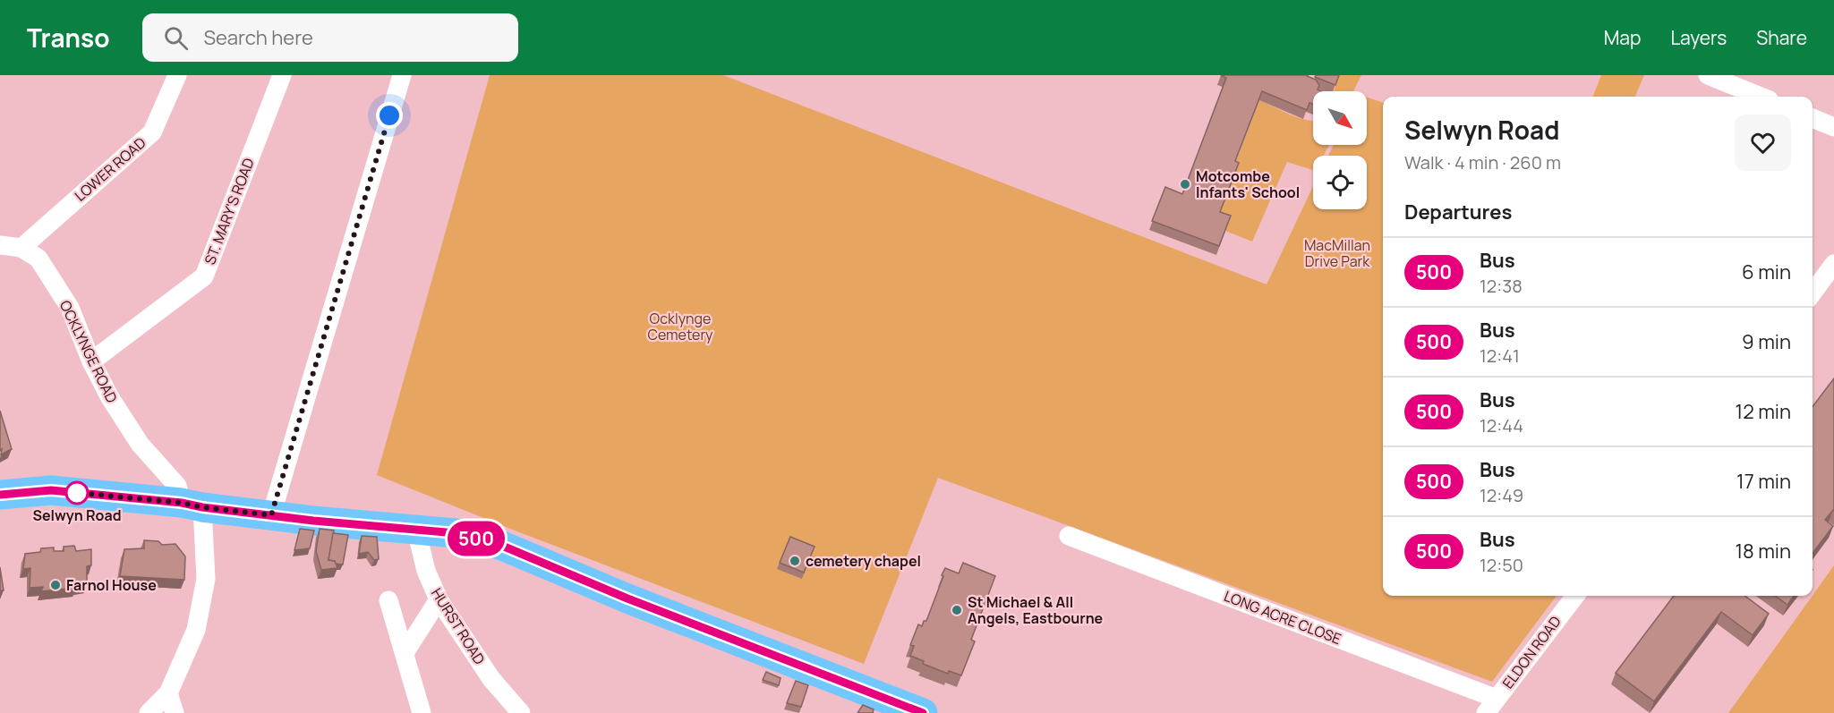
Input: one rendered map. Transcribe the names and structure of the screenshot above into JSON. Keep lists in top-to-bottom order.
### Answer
{
  "streets": {
    "street": [
      "LOWER ROAD",
      "ST. MARY'S ROAD",
      "OCKLYNGE ROAD",
      "LONG ACRE CLOSE",
      "HURST ROAD",
      "ELDON ROAD"
    ]
  },
  "crossings": [
    ["LOWER ROAD", "OCKLYNGE ROAD"],
    ["ST. MARY'S ROAD", "OCKLYNGE ROAD"],
    ["LONG ACRE CLOSE", "ELDON ROAD"]
  ],
  "parks": ["MacMillan Drive Park", "Ocklynge Cemetery"],
  "places": [
    "Motcombe Infants' School",
    "Selwyn Road",
    "cemetery chapel",
    "Farnol House",
    "St Michael & All Angels, Eastbourne"
  ],
  "lines": ["bus line 500"],
  "north": "bottom right",
  "page": {
    "header": "Transo",
    "search": "Search here",
    "nav": ["Map", "Layers", "Share"],
    "on_map": "500",
    "heading": [
      ["Selwyn Road", "Walk · 4 min · 260 m"],
      "Departures"
    ],
    "list": [
      {
        "mark": "500",
        "name": "Bus",
        "note": "12:38",
        "value": "6 min"
      },
      {
        "mark": "500",
        "name": "Bus",
        "note": "12:41",
        "value": "9 min"
      },
      {
        "mark": "500",
        "name": "Bus",
        "note": "12:44",
        "value": "12 min"
      },
      {
        "mark": "500",
        "name": "Bus",
        "note": "12:49",
        "value": "17 min"
      },
      {
        "mark": "500",
        "name": "Bus",
        "note": "12:50",
        "value": "18 min"
      }
    ]
  }
}
